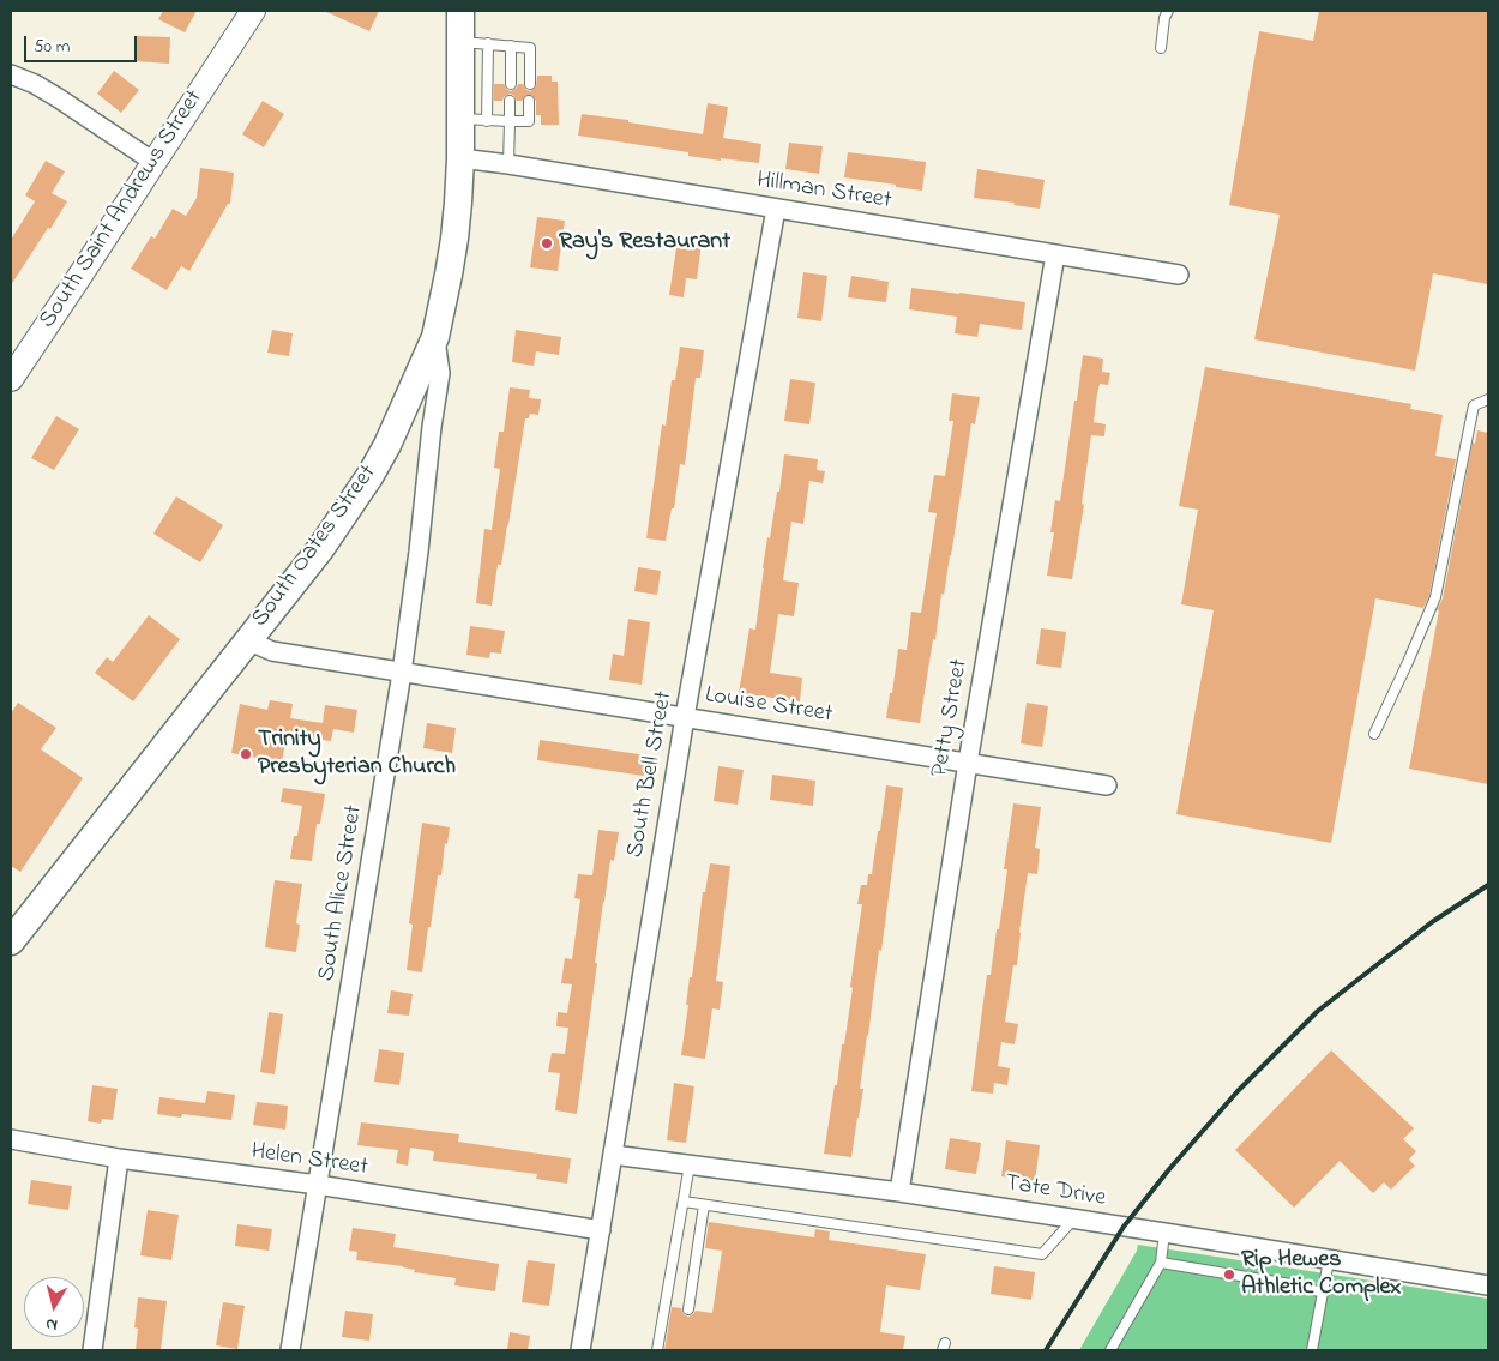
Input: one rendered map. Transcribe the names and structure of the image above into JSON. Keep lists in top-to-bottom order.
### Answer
{
  "streets": {
    "main road": ["South Oates Street"],
    "street": [
      "Hillman Street",
      "South Saint Andrews Street",
      "Louise Street",
      "Petty Street",
      "South Bell Street",
      "South Alice Street",
      "Helen Street",
      "Tate Drive"
    ]
  },
  "crossings": [
    ["Hillman Street", "South Oates Street"],
    ["Hillman Street", "Petty Street"],
    ["Hillman Street", "South Bell Street"],
    ["South Oates Street", "Louise Street"],
    ["South Oates Street", "South Alice Street"],
    ["Louise Street", "Petty Street"],
    ["Louise Street", "South Bell Street"],
    ["Louise Street", "South Alice Street"],
    ["Petty Street", "Tate Drive"],
    ["South Bell Street", "Helen Street"],
    ["South Bell Street", "Tate Drive"],
    ["South Alice Street", "Helen Street"]
  ],
  "places": ["Ray's Restaurant", "Trinity Presbyterian Church", "Rip Hewes Athletic Complex"],
  "scale_bar": "50 m",
  "north": "bottom"
}
